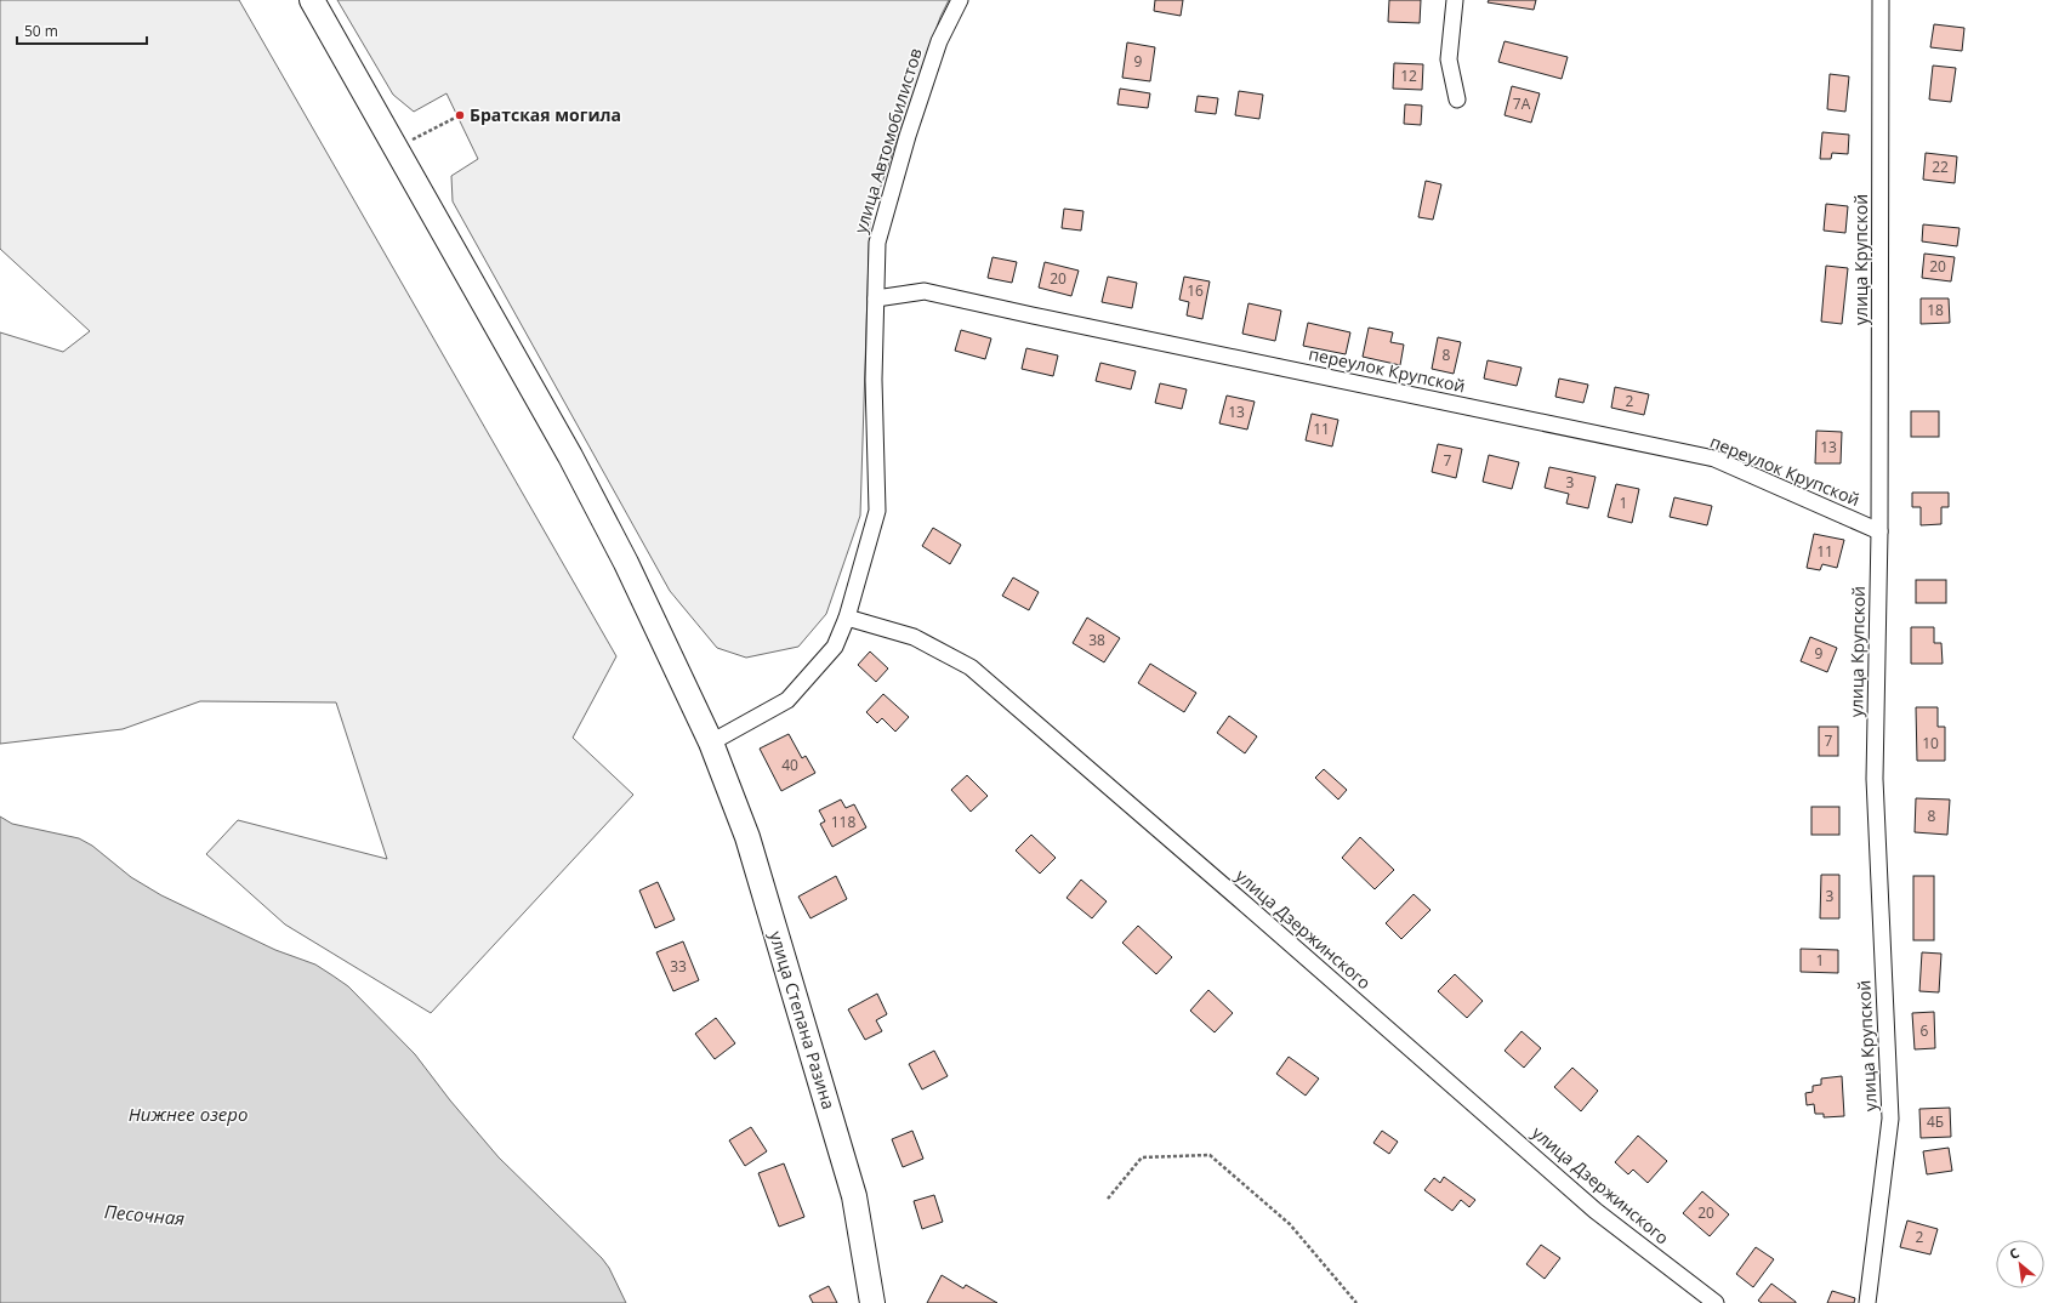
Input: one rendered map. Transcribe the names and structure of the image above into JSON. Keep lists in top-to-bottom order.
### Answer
{
  "streets": {
    "main road": ["улица Степана Разина"],
    "street": [
      "улица Автомобилистов",
      "улица Крупской",
      "переулок Крупской",
      "улица Дзержинского"
    ]
  },
  "crossings": [
    ["улица Автомобилистов", "переулок Крупской"],
    ["улица Автомобилистов", "улица Дзержинского"],
    ["улица Автомобилистов", "улица Степана Разина"],
    ["улица Крупской", "переулок Крупской"]
  ],
  "water": ["Нижнее озеро", "Песочная"],
  "places": ["Братская могила"],
  "house_numbers": [
    "9",
    "12",
    "7А",
    "22",
    "20",
    "20",
    "16",
    "18",
    "8",
    "2",
    "13",
    "11",
    "13",
    "7",
    "3",
    "1",
    "11",
    "38",
    "9",
    "7",
    "10",
    "40",
    "8",
    "118",
    "3",
    "1",
    "33",
    "6",
    "4Б",
    "20",
    "2"
  ],
  "scale_bar": "50 m",
  "north": "top left"
}
